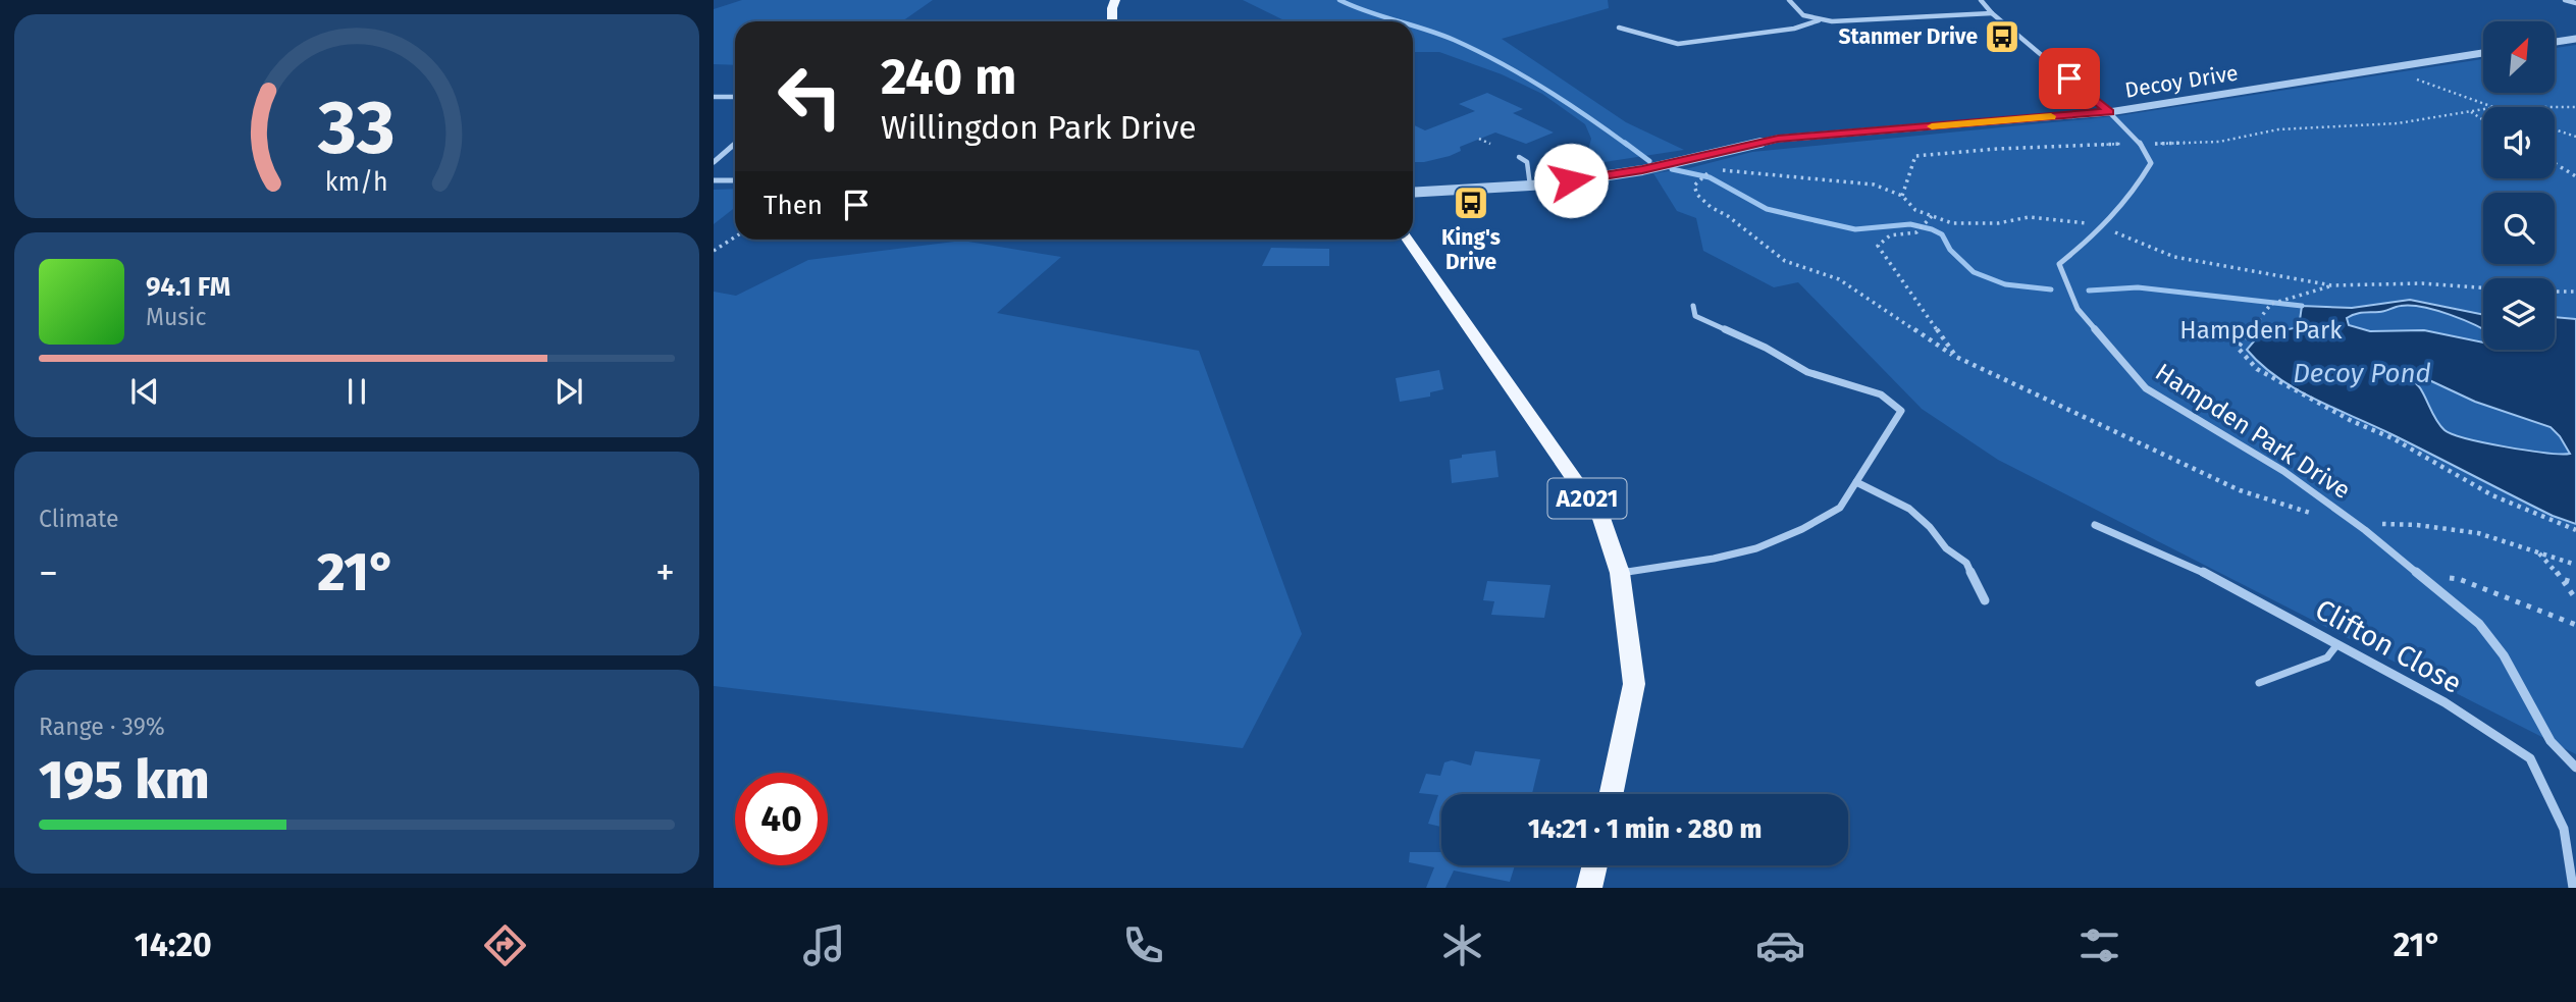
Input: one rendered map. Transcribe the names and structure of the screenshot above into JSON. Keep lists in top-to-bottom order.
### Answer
{
  "streets": {
    "main road": ["A2021"],
    "street": ["Decoy Drive", "Hampden Park Drive", "Clifton Close"]
  },
  "water": ["Decoy Pond"],
  "parks": ["Hampden Park"],
  "places": {
    "bus stop": ["Stanmer Drive", "King's Drive"]
  },
  "north": "top right",
  "page": {
    "turn": ["240 m", "Willingdon Park Drive"],
    "then": "Then",
    "song": ["94.1 FM", "Music"],
    "tile": [
      "Climate",
      ["Range · 39%", "195 km"]
    ],
    "heat": ["−", "21°", "+"],
    "limit": "40",
    "trip": "14:21 · 1 min · 280 m",
    "tabs": ["14:20", "21°"],
    "gauge": ["33", "km/h"]
  }
}
